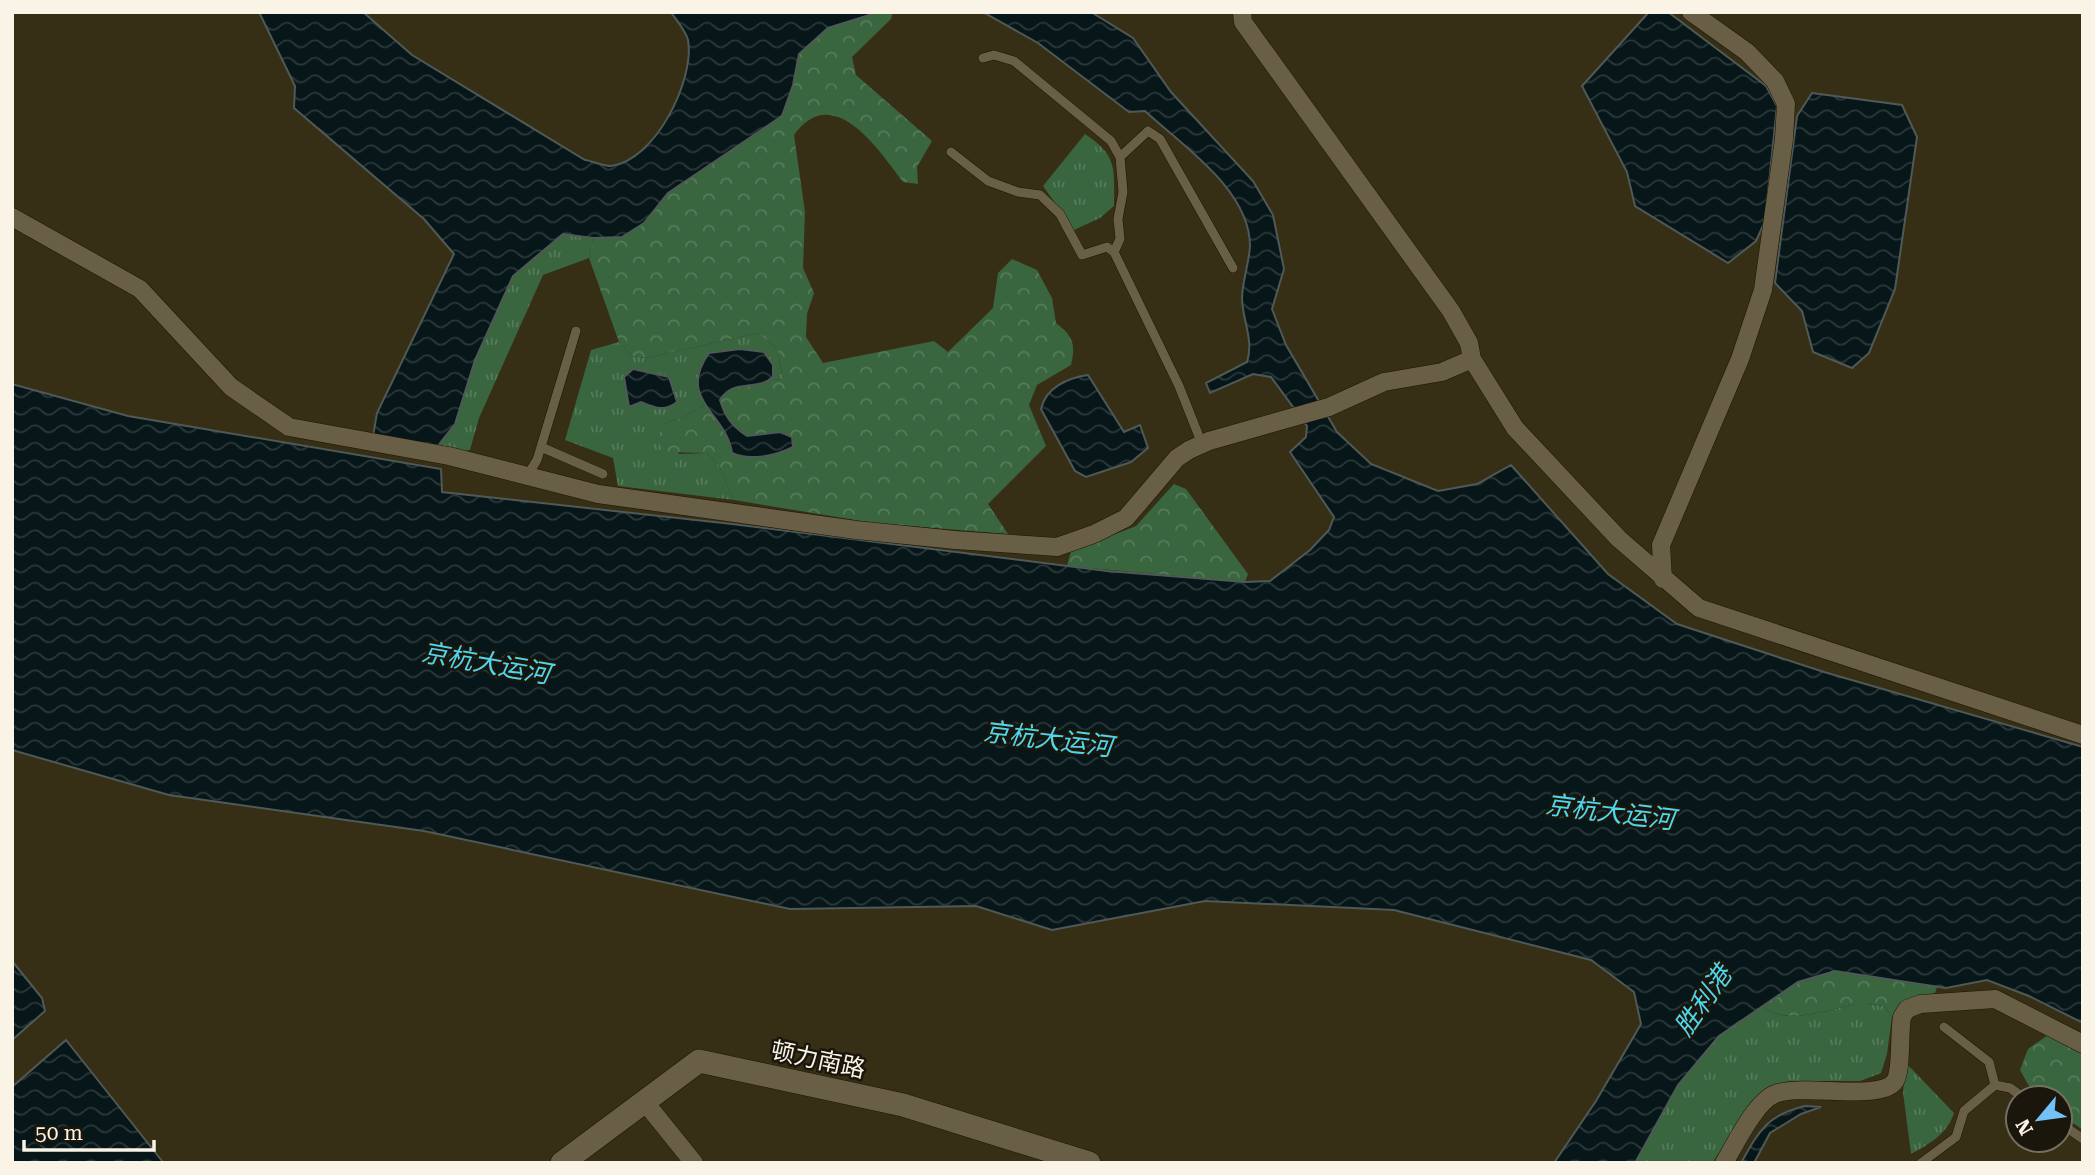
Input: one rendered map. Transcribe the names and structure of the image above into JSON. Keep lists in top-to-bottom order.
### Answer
{
  "streets": {
    "street": ["顿力南路"]
  },
  "water": ["京杭大运河", "胜利港"],
  "scale_bar": "50 m",
  "north": "bottom left"
}
